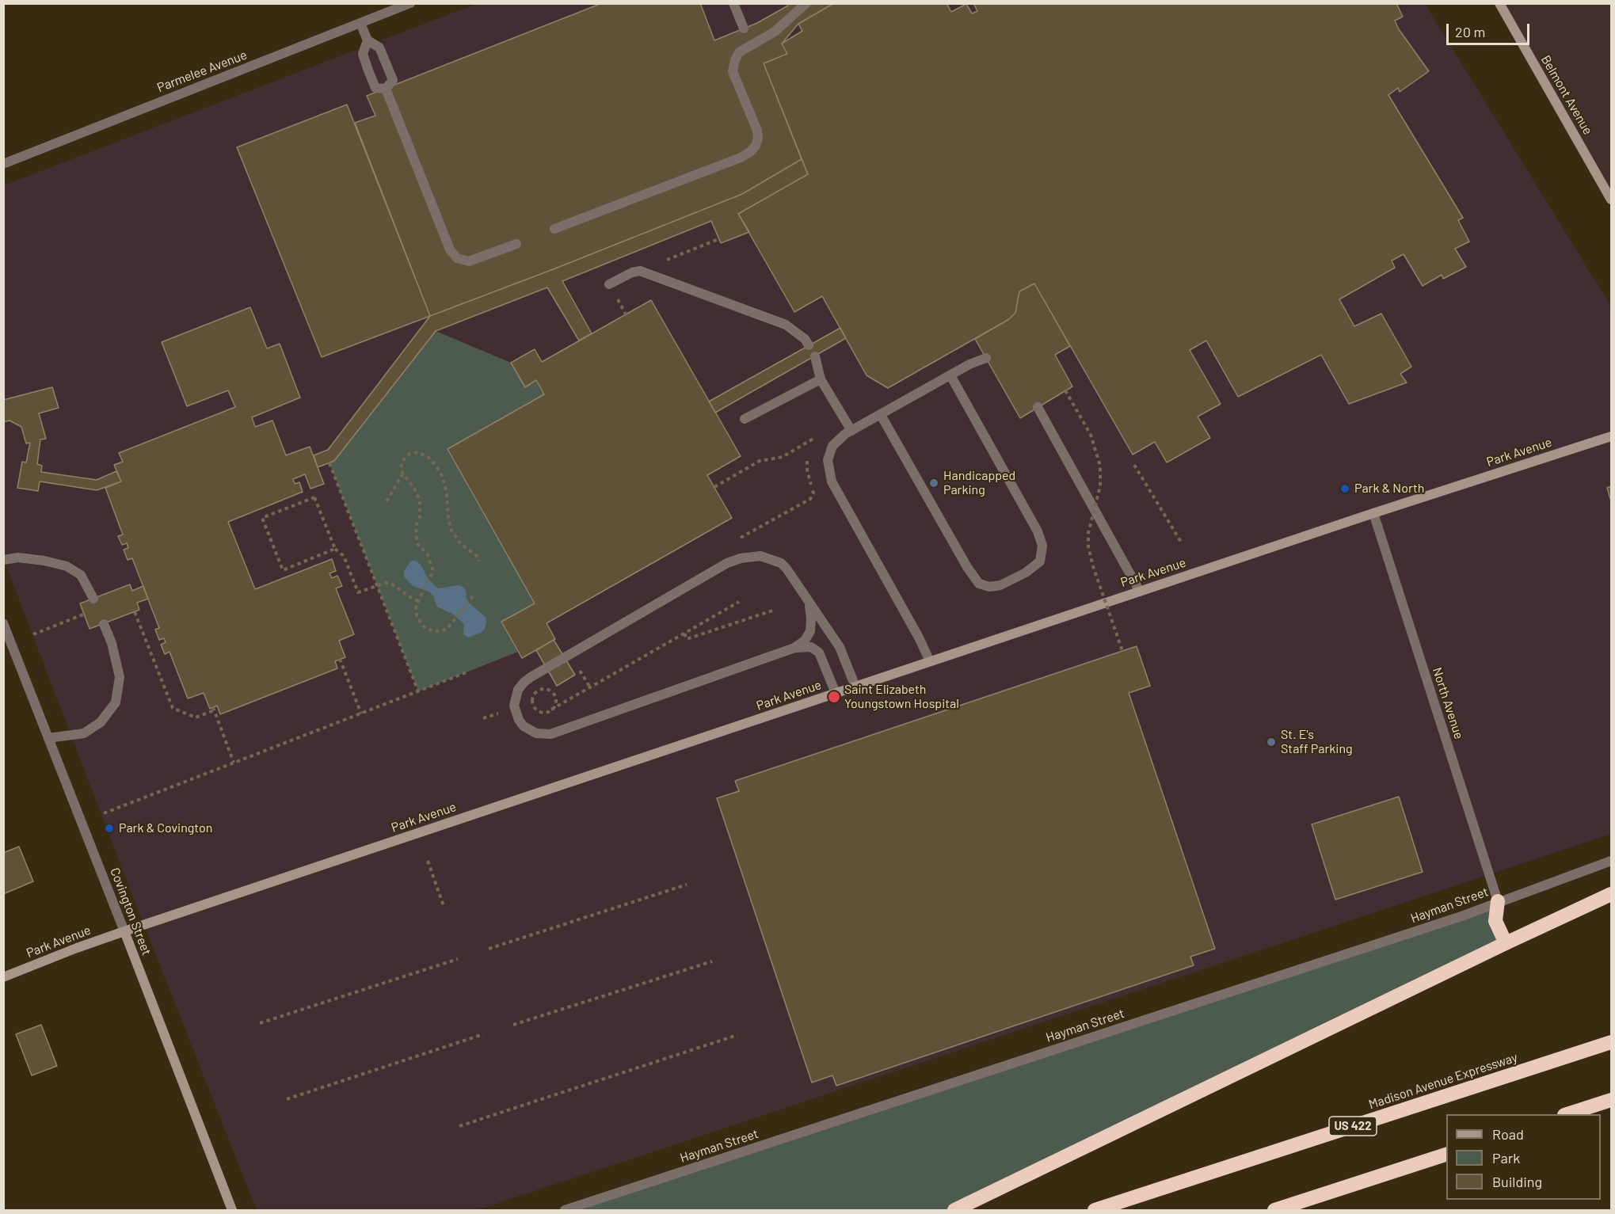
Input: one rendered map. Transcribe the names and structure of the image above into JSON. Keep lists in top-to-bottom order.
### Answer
{
  "streets": {
    "highway": ["Madison Avenue Expressway", "US 422"],
    "street": [
      "Parmelee Avenue",
      "Belmont Avenue",
      "Park Avenue",
      "North Avenue",
      "Hayman Street",
      "Covington Street"
    ]
  },
  "crossings": [
    ["Park Avenue", "North Avenue"],
    ["Park Avenue", "Covington Street"],
    ["North Avenue", "Hayman Street"]
  ],
  "places": [
    "Handicapped Parking",
    "Park & North",
    "Saint Elizabeth Youngstown Hospital",
    "St. E's Staff Parking",
    "Park & Covington"
  ],
  "legend": ["Road", "Park", "Building"],
  "scale_bar": "20 m"
}
